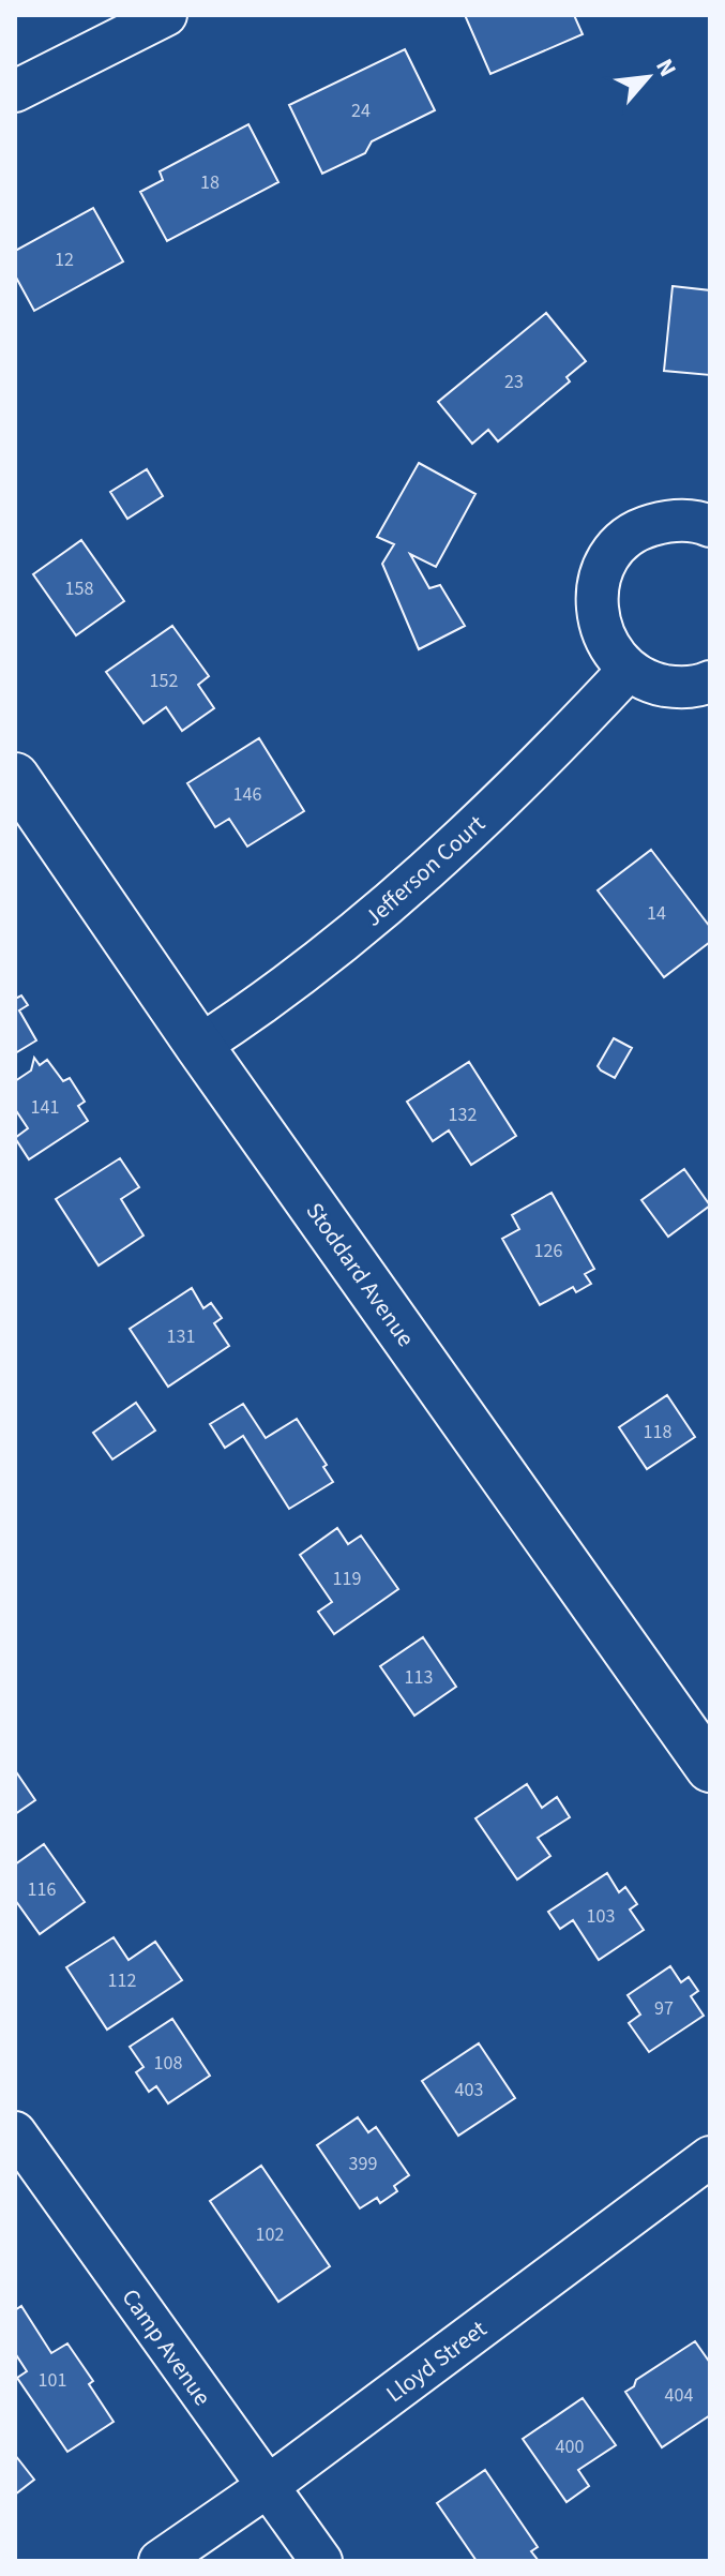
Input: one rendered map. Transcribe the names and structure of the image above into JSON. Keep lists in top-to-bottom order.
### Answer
{
  "streets": {
    "street": [
      "Jefferson Court",
      "Stoddard Avenue",
      "Camp Avenue",
      "Lloyd Street"
    ]
  },
  "crossings": [
    ["Jefferson Court", "Stoddard Avenue"],
    ["Camp Avenue", "Lloyd Street"]
  ],
  "house_numbers": [
    "24",
    "18",
    "12",
    "23",
    "158",
    "152",
    "146",
    "14",
    "141",
    "132",
    "126",
    "131",
    "118",
    "119",
    "113",
    "116",
    "103",
    "112",
    "97",
    "108",
    "403",
    "399",
    "102",
    "101",
    "404",
    "400"
  ],
  "north": "top right"
}
